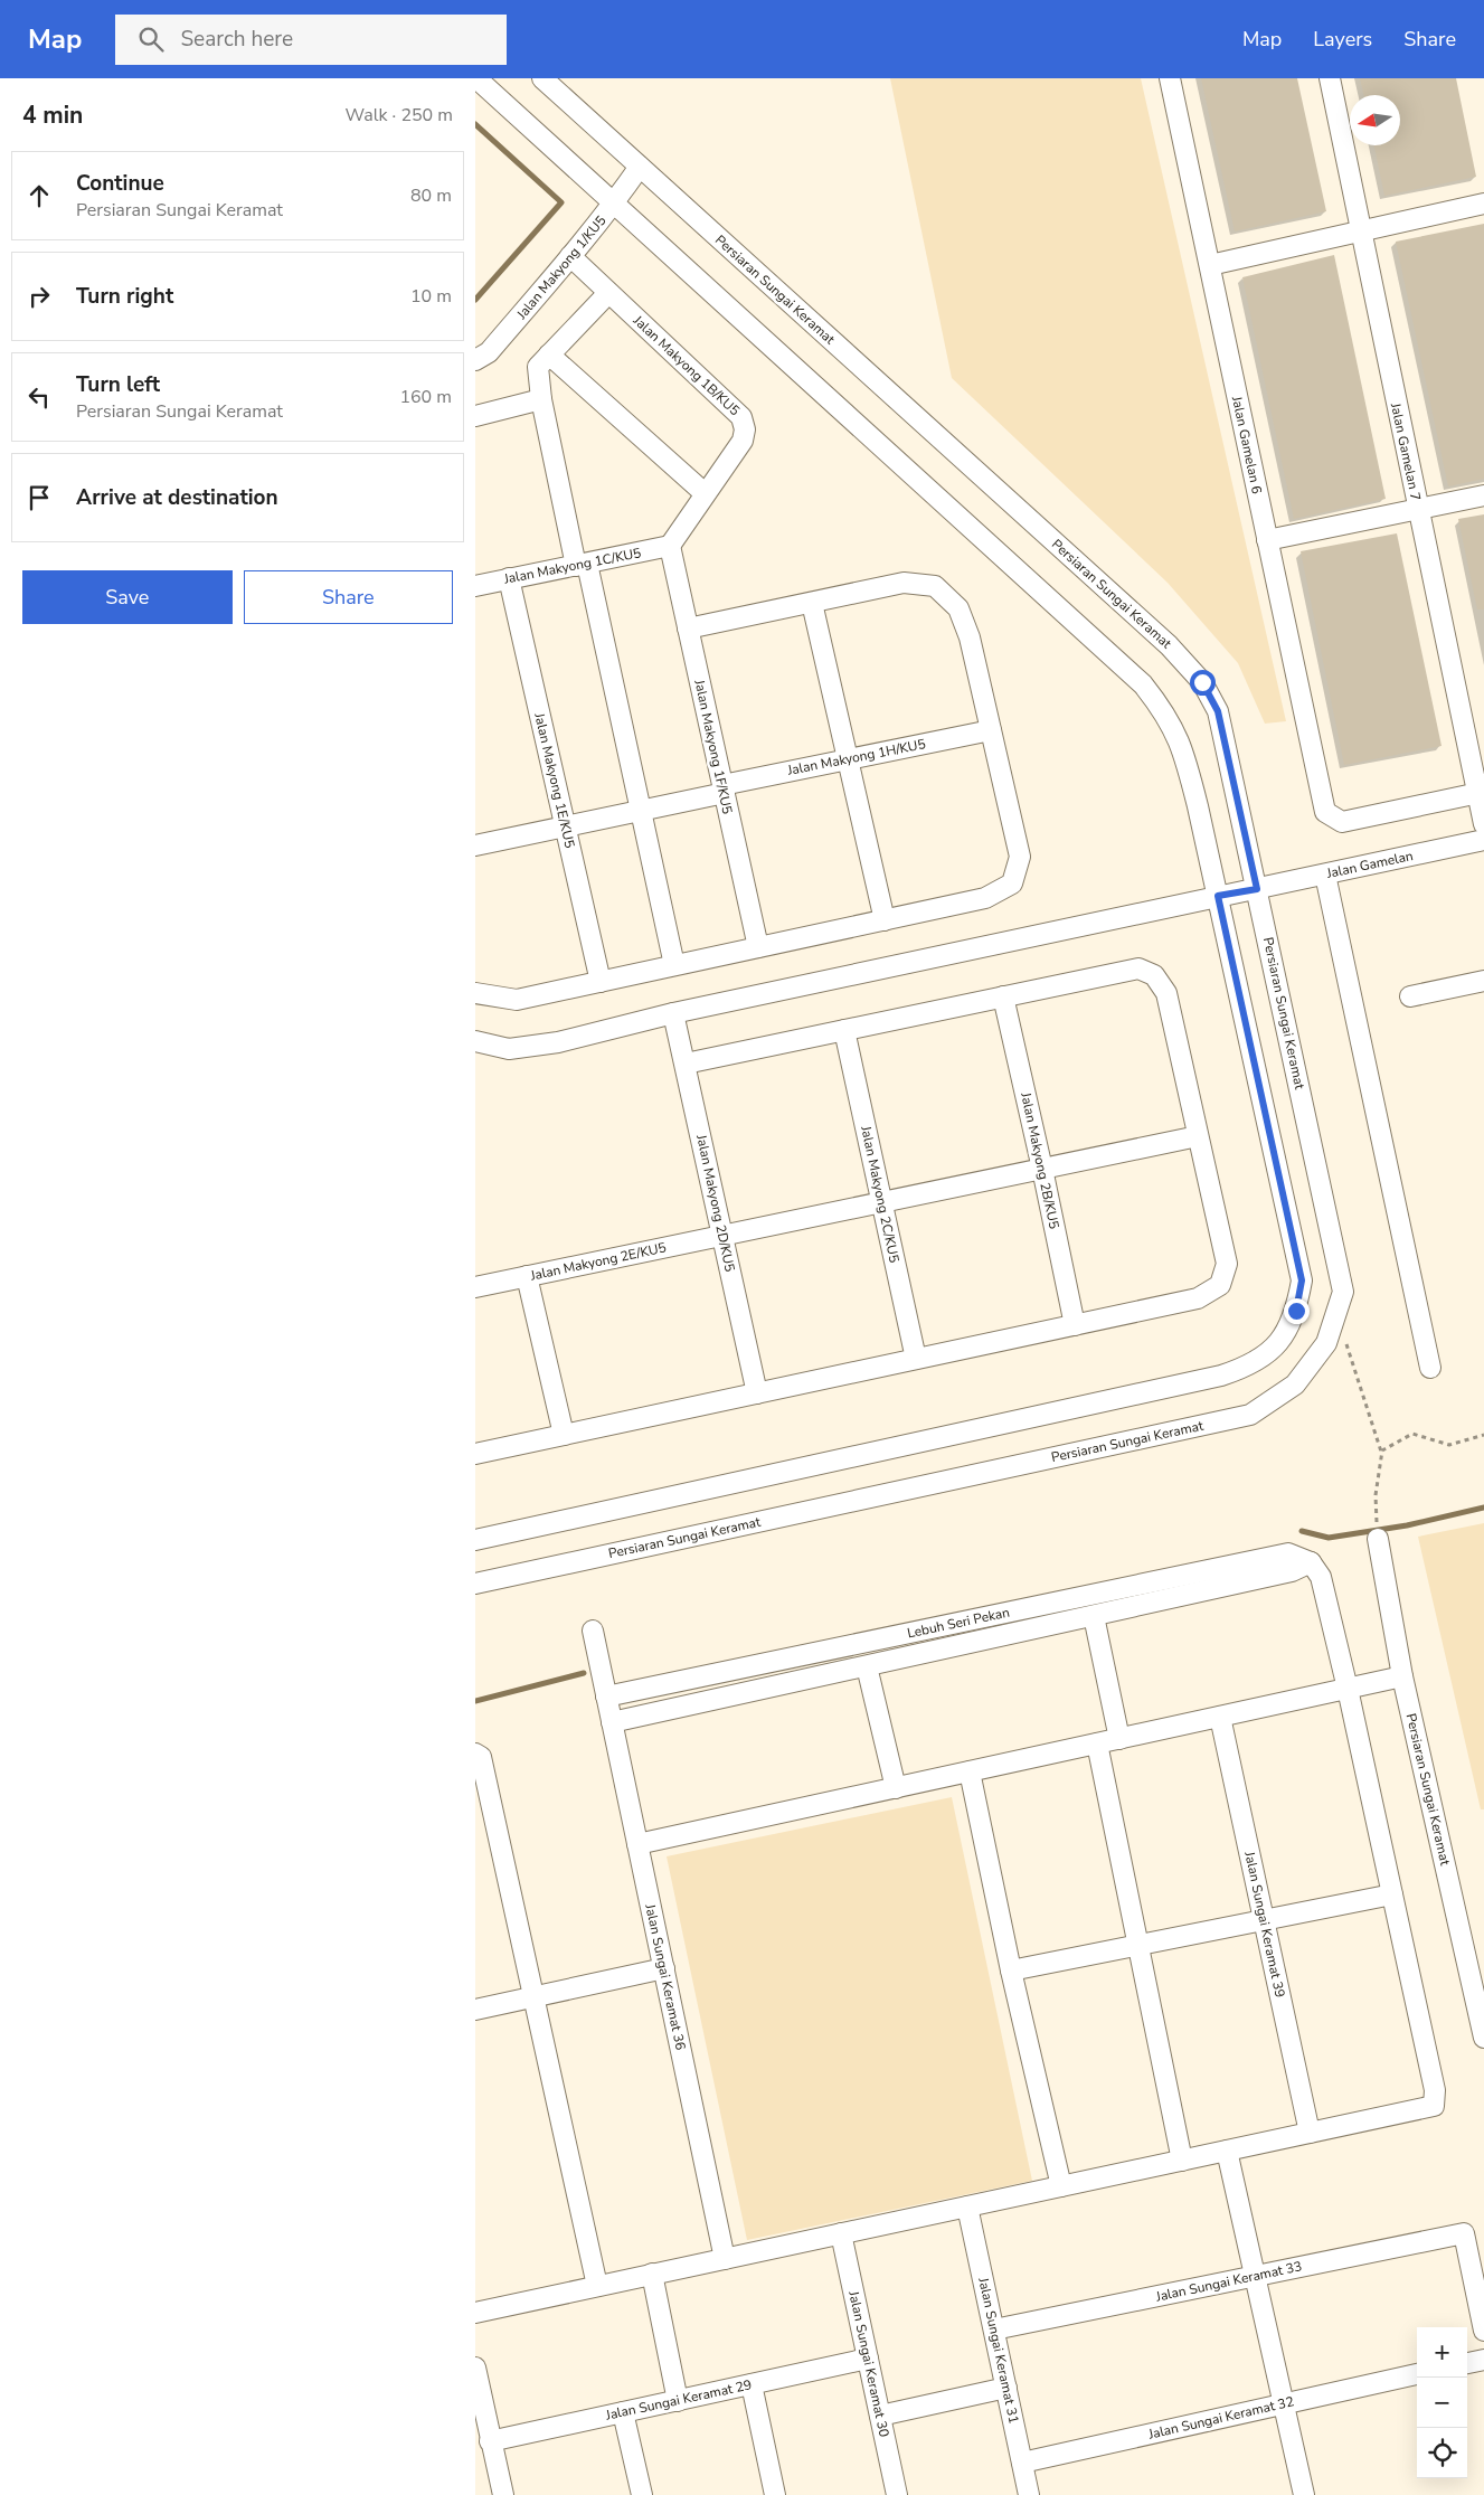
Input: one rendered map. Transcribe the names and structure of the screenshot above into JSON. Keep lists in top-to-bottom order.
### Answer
{
  "streets": {
    "street": [
      "Jalan Makyong 1/KU5",
      "Persiaran Sungai Keramat",
      "Jalan Makyong 1B/KU5",
      "Jalan Gamelan 6",
      "Jalan Gamelan 7",
      "Jalan Makyong 1C/KU5",
      "Jalan Makyong 1F/KU5",
      "Jalan Makyong 1H/KU5",
      "Jalan Makyong 1E/KU5",
      "Jalan Gamelan",
      "Jalan Makyong 2B/KU5",
      "Jalan Makyong 2C/KU5",
      "Jalan Makyong 2D/KU5",
      "Jalan Makyong 2E/KU5",
      "Lebuh Seri Pekan",
      "Jalan Sungai Keramat 39",
      "Jalan Sungai Keramat 36",
      "Jalan Sungai Keramat 33",
      "Jalan Sungai Keramat 31",
      "Jalan Sungai Keramat 30",
      "Jalan Sungai Keramat 29",
      "Jalan Sungai Keramat 32"
    ]
  },
  "crossings": [
    ["Jalan Makyong 1/KU5", "Persiaran Sungai Keramat"],
    ["Jalan Makyong 1/KU5", "Jalan Makyong 1B/KU5"],
    ["Persiaran Sungai Keramat", "Jalan Gamelan"],
    ["Jalan Makyong 1B/KU5", "Jalan Makyong 1C/KU5"],
    ["Jalan Makyong 1B/KU5", "Jalan Makyong 1F/KU5"],
    ["Jalan Gamelan 6", "Jalan Gamelan 7"],
    ["Jalan Makyong 1C/KU5", "Jalan Makyong 1F/KU5"],
    ["Jalan Makyong 1C/KU5", "Jalan Makyong 1E/KU5"],
    ["Jalan Makyong 1F/KU5", "Jalan Makyong 1H/KU5"],
    ["Jalan Makyong 1H/KU5", "Jalan Makyong 1E/KU5"],
    ["Jalan Gamelan", "Jalan Makyong 2D/KU5"],
    ["Jalan Makyong 2B/KU5", "Jalan Makyong 2E/KU5"],
    ["Jalan Makyong 2C/KU5", "Jalan Makyong 2E/KU5"],
    ["Jalan Makyong 2D/KU5", "Jalan Makyong 2E/KU5"],
    ["Lebuh Seri Pekan", "Jalan Sungai Keramat 36"],
    ["Jalan Sungai Keramat 33", "Jalan Sungai Keramat 31"],
    ["Jalan Sungai Keramat 31", "Jalan Sungai Keramat 32"],
    ["Jalan Sungai Keramat 30", "Jalan Sungai Keramat 29"]
  ],
  "north": "left",
  "page": {
    "header": "Map",
    "search": "Search here",
    "nav": ["Map", "Layers", "Share"],
    "heading": ["4 min", "Walk · 250 m"],
    "list": [
      ["Continue", "Persiaran Sungai Keramat", "80 m"],
      ["Turn right", "10 m"],
      ["Turn left", "Persiaran Sungai Keramat", "160 m"],
      "Arrive at destination"
    ],
    "buttons": ["Save", "Share"],
    "map_buttons": ["+", "−"]
  }
}
